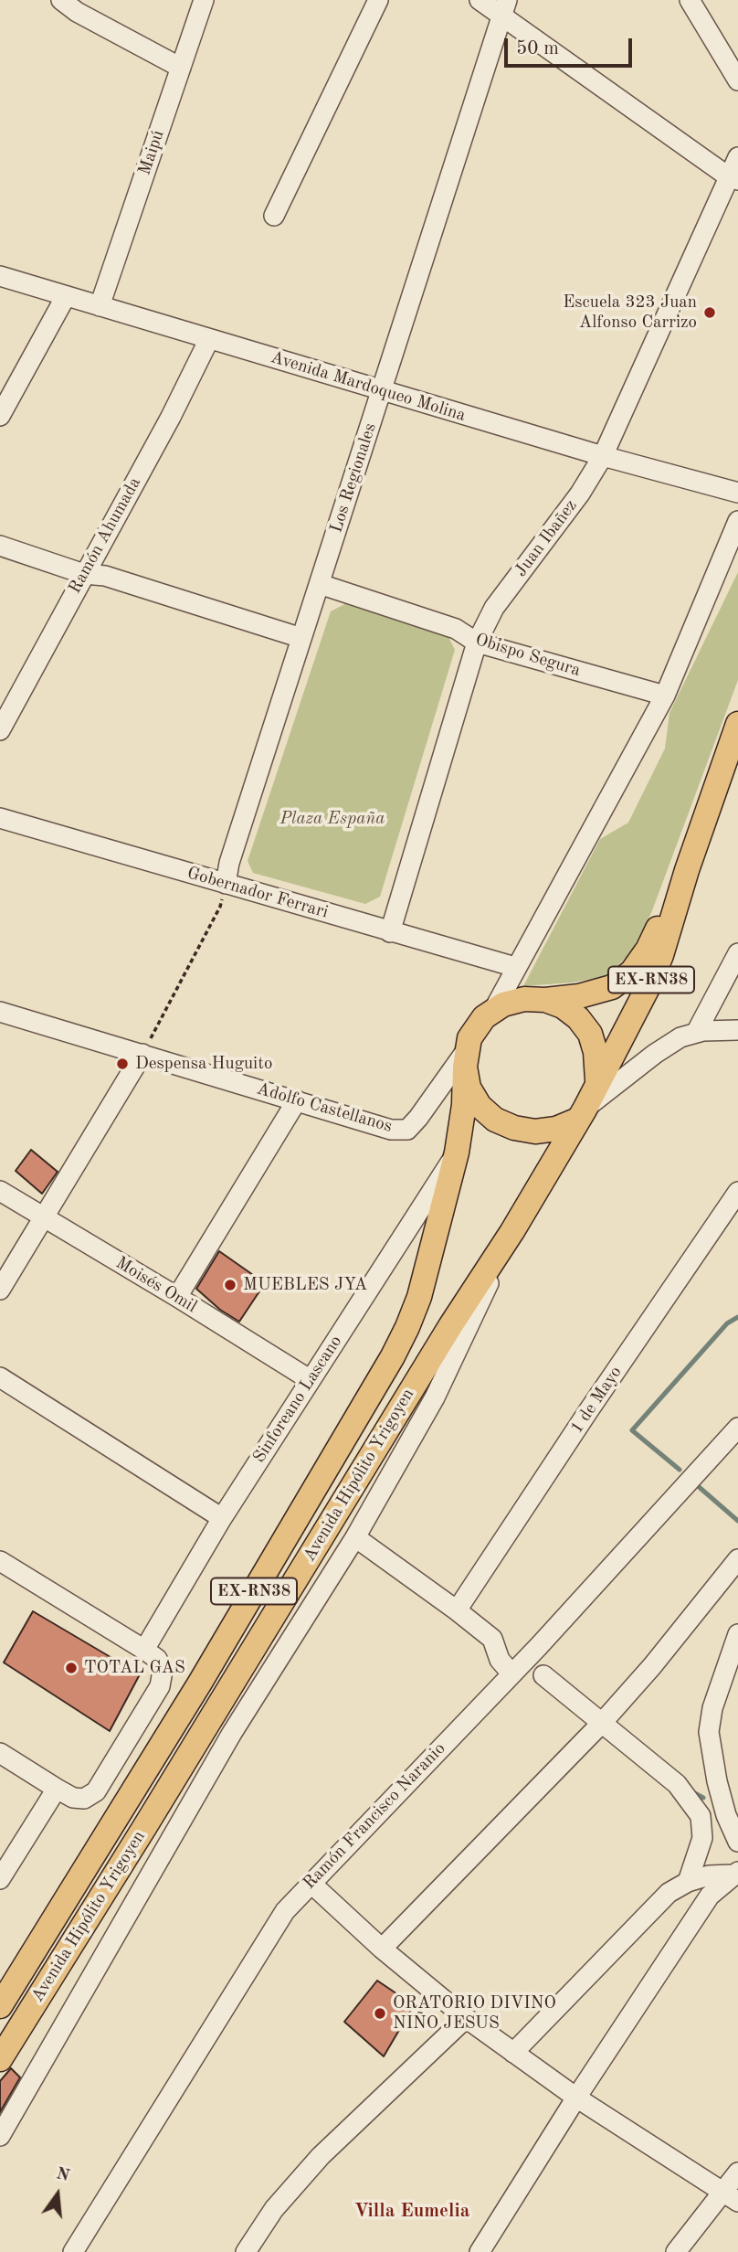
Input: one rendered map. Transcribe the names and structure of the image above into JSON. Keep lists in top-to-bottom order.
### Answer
{
  "streets": {
    "main road": ["EX-RN38", "Avenida Hipólito Yrigoyen"],
    "street": [
      "Maipú",
      "Avenida Mardoqueo Molina",
      "Los Regionales",
      "Ramón Ahumada",
      "Juan Ibañez",
      "Obispo Segura",
      "Gobernador Ferrari",
      "Adolfo Castellanos",
      "Moisés Omil",
      "Sinforeano Lascano",
      "1 de Mayo",
      "Ramón Francisco Naranio"
    ]
  },
  "crossings": [
    ["Maipú", "Avenida Mardoqueo Molina"],
    ["Avenida Mardoqueo Molina", "Los Regionales"],
    ["Avenida Mardoqueo Molina", "Ramón Ahumada"],
    ["Avenida Mardoqueo Molina", "Juan Ibañez"],
    ["Los Regionales", "Obispo Segura"],
    ["Los Regionales", "Gobernador Ferrari"],
    ["Juan Ibañez", "Obispo Segura"],
    ["Juan Ibañez", "Gobernador Ferrari"],
    ["EX-RN38", "Adolfo Castellanos"],
    ["EX-RN38", "Avenida Hipólito Yrigoyen"],
    ["Adolfo Castellanos", "Avenida Hipólito Yrigoyen"],
    ["Moisés Omil", "Sinforeano Lascano"],
    ["Sinforeano Lascano", "Avenida Hipólito Yrigoyen"]
  ],
  "districts": ["Villa Eumelia"],
  "parks": ["Plaza España"],
  "places": [
    "Escuela 323 Juan Alfonso Carrizo",
    "Despensa Huguito",
    "MUEBLES JYA",
    "TOTAL GAS",
    "ORATORIO DIVINO NIÑO JESUS"
  ],
  "scale_bar": "50 m",
  "north": "top"
}
